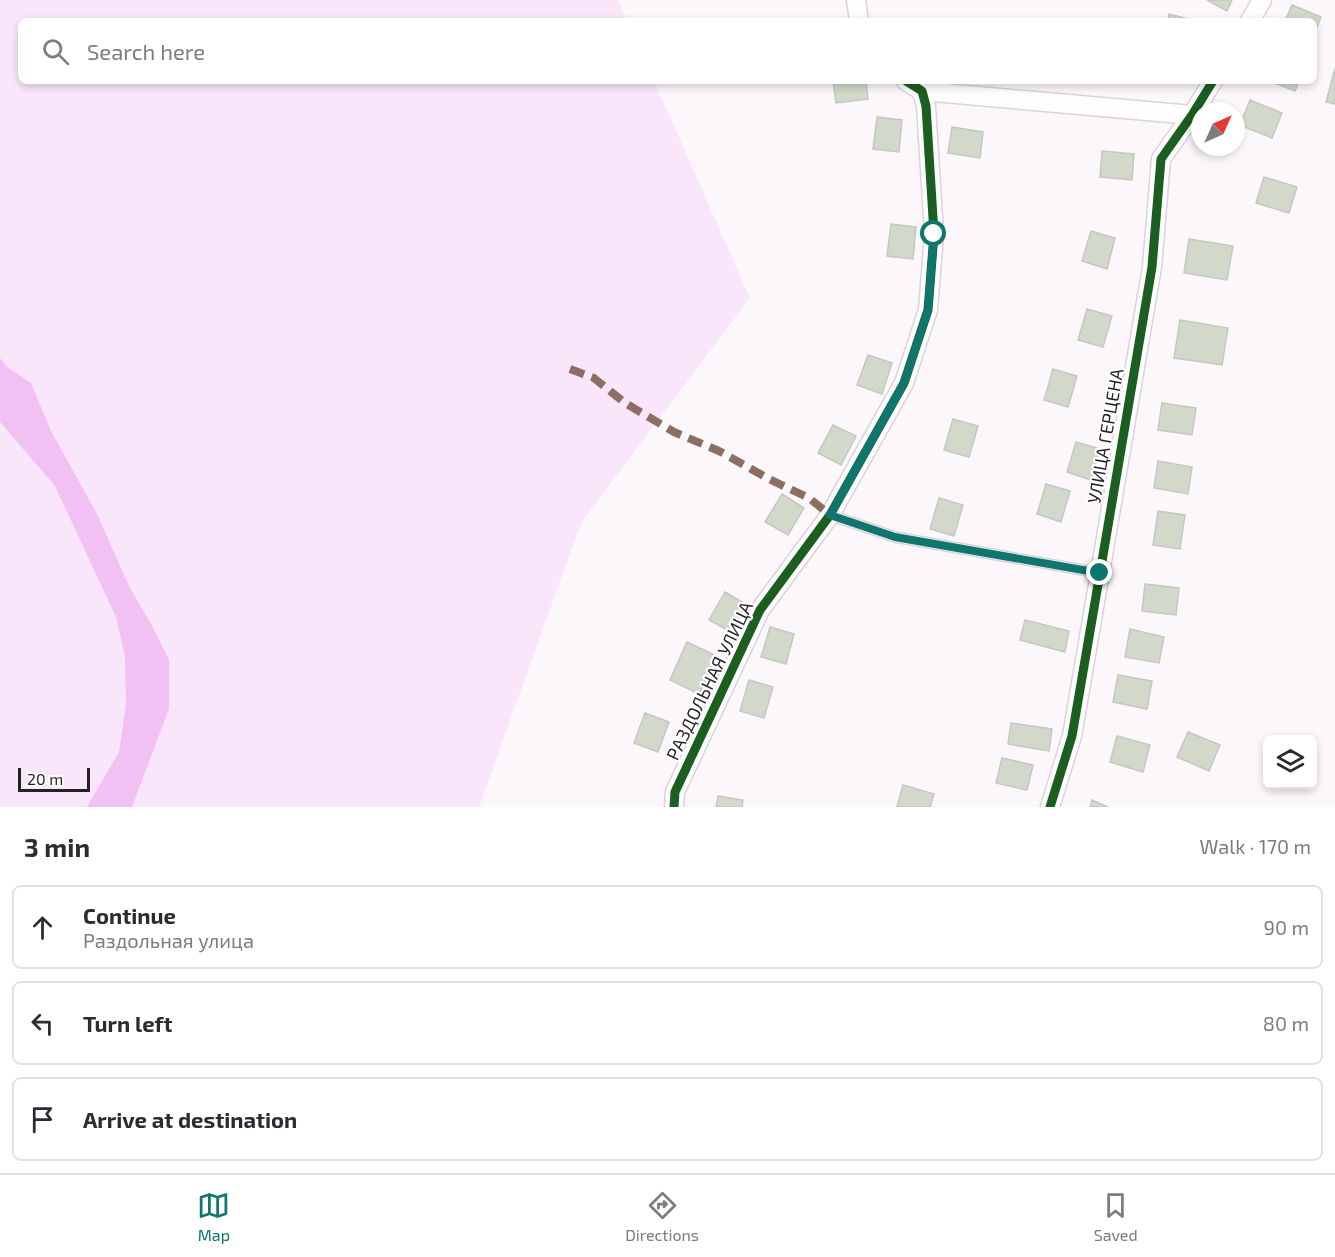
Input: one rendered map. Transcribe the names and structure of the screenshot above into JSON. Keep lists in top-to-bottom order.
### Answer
{
  "streets": {
    "street": ["УЛИЦА ГЕРЦЕНА", "РАЗДОЛЬНАЯ УЛИЦА"]
  },
  "scale_bar": "20 m",
  "north": "top right",
  "page": {
    "search": "Search here",
    "scale": "20 m",
    "heading": ["3 min", "Walk · 170 m"],
    "list": [
      ["Continue", "Раздольная улица", "90 m"],
      ["Turn left", "80 m"],
      "Arrive at destination"
    ],
    "nav": ["Map", "Directions", "Saved"]
  }
}
